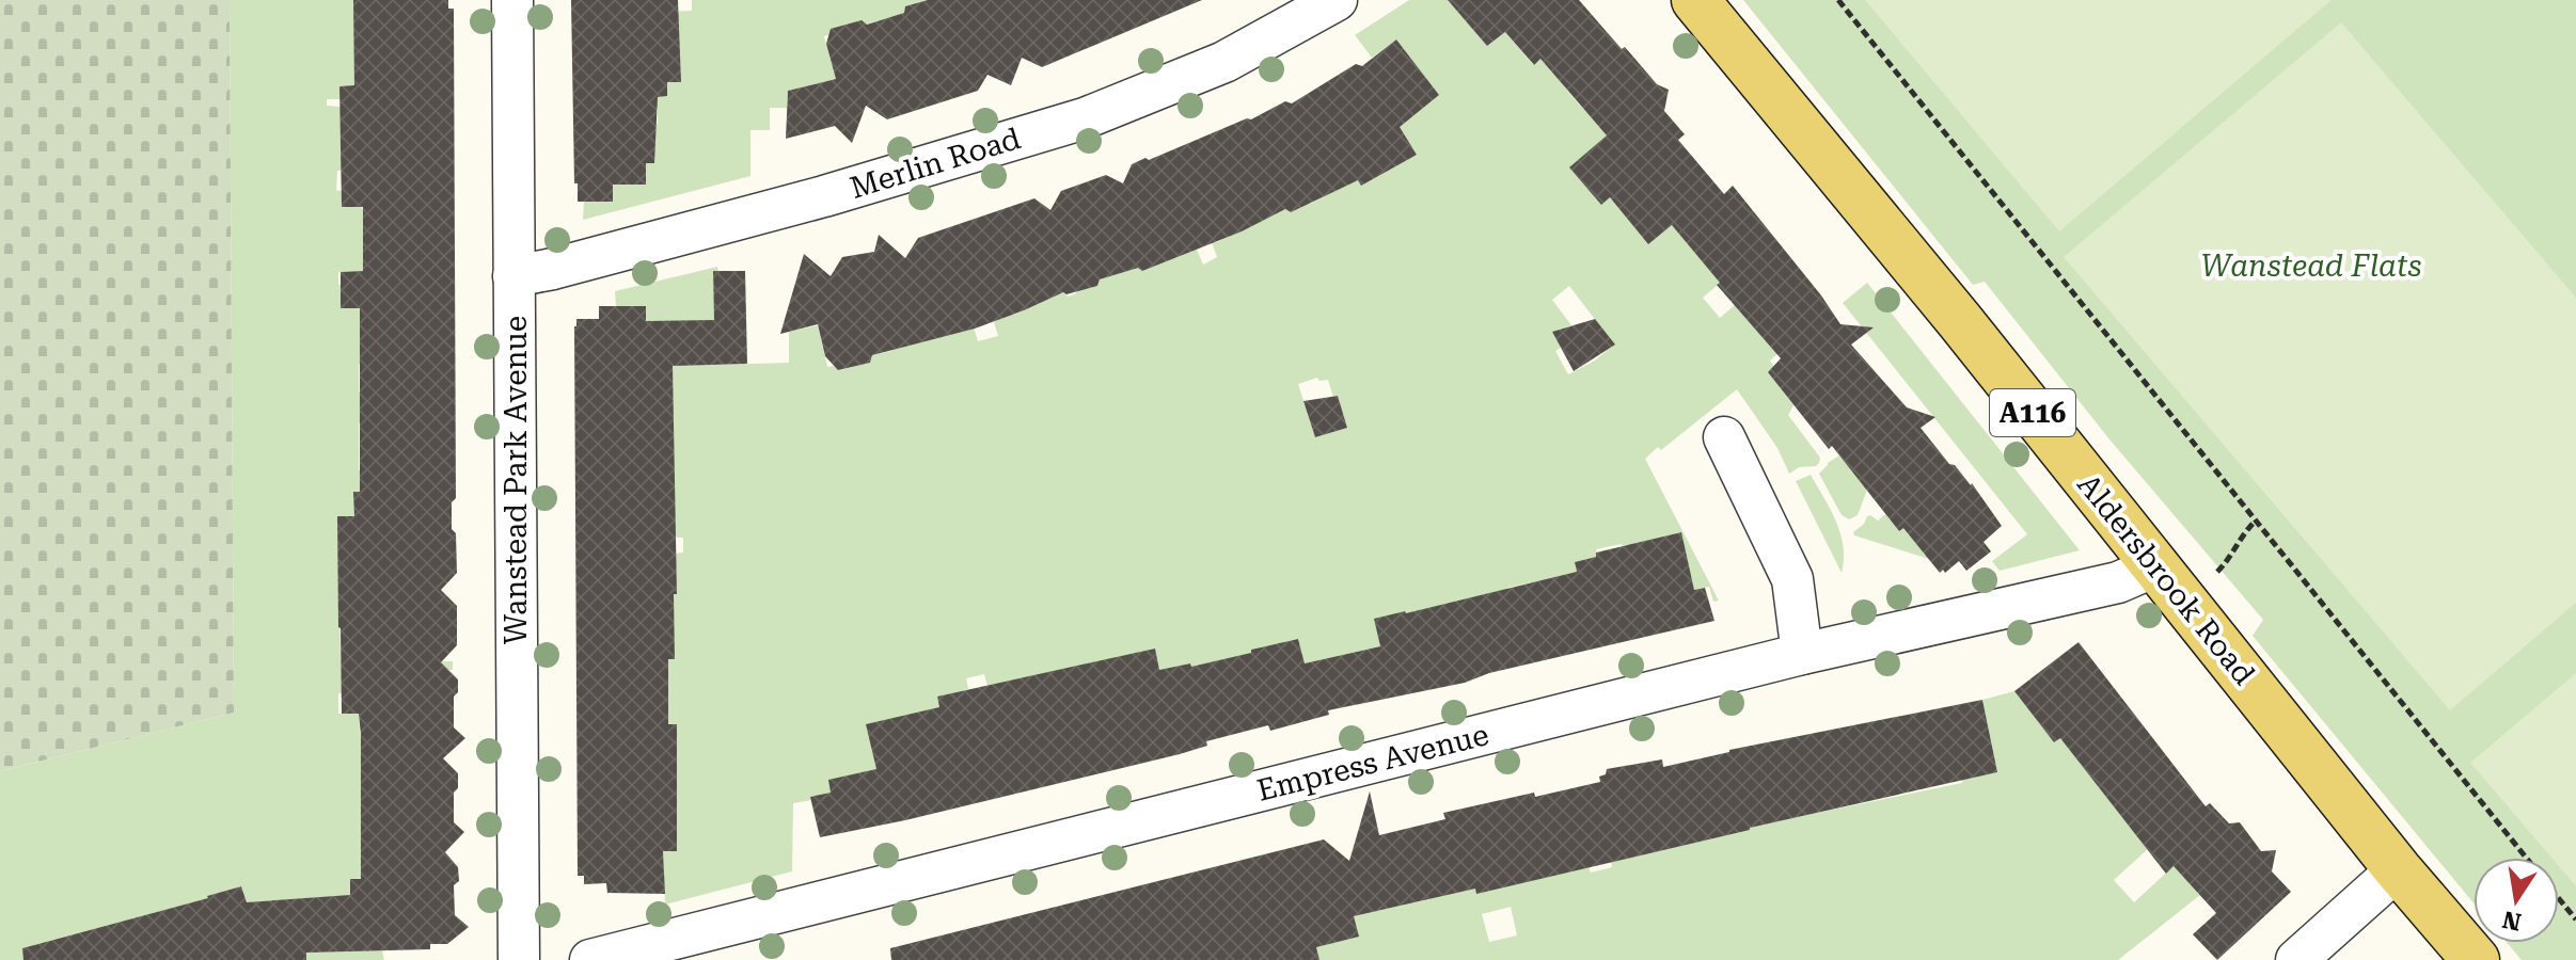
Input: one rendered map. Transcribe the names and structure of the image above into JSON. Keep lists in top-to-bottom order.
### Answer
{
  "streets": {
    "main road": ["A116", "Aldersbrook Road"],
    "street": ["Merlin Road", "Wanstead Park Avenue", "Empress Avenue"]
  },
  "crossings": [
    ["Merlin Road", "Wanstead Park Avenue"],
    ["Aldersbrook Road", "Empress Avenue"]
  ],
  "parks": ["Wanstead Flats"],
  "north": "bottom"
}
